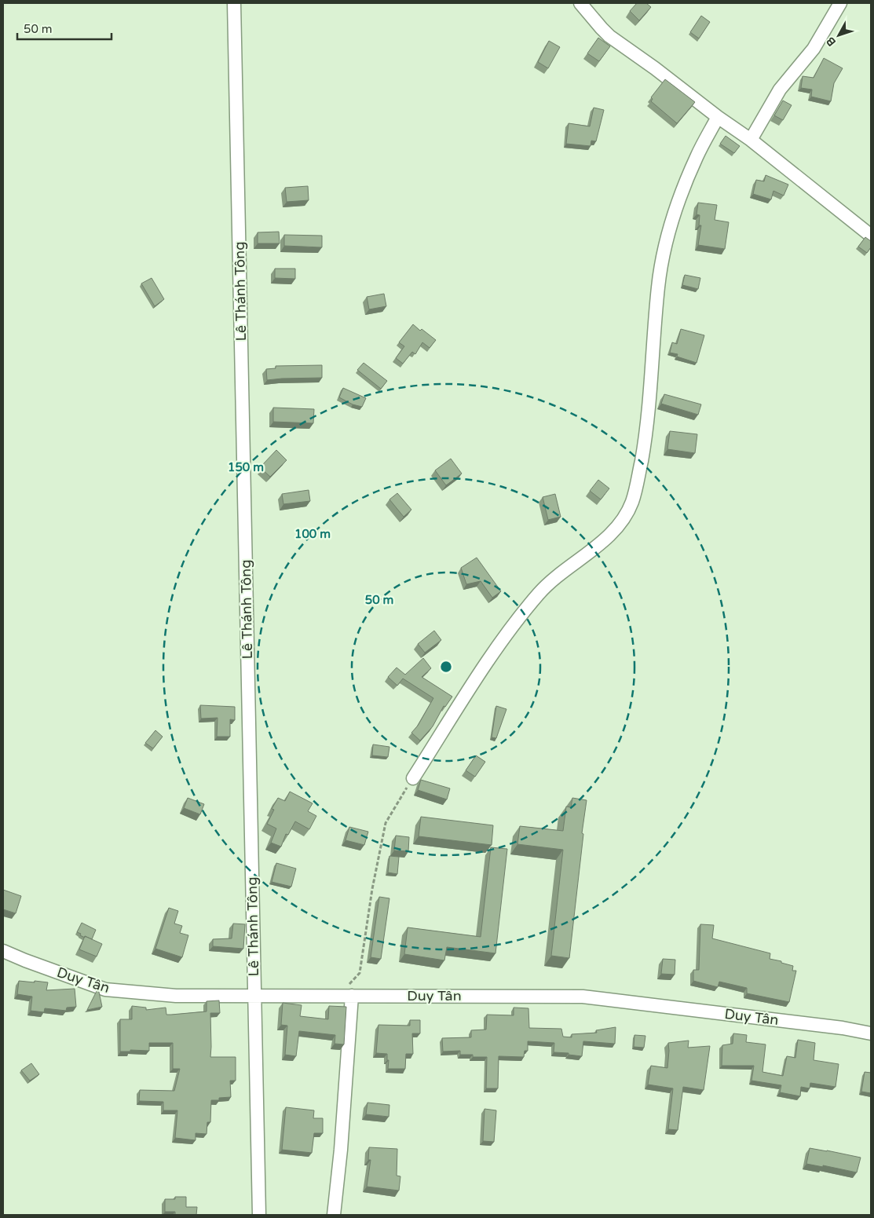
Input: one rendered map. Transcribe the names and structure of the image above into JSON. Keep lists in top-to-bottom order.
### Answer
{
  "streets": {
    "street": ["Lê Thánh Tông", "Duy Tân"]
  },
  "crossings": [
    ["Lê Thánh Tông", "Duy Tân"]
  ],
  "scale_bar": "50 m",
  "north": "bottom left",
  "rings": ["150 m", "100 m", "50 m"]
}
